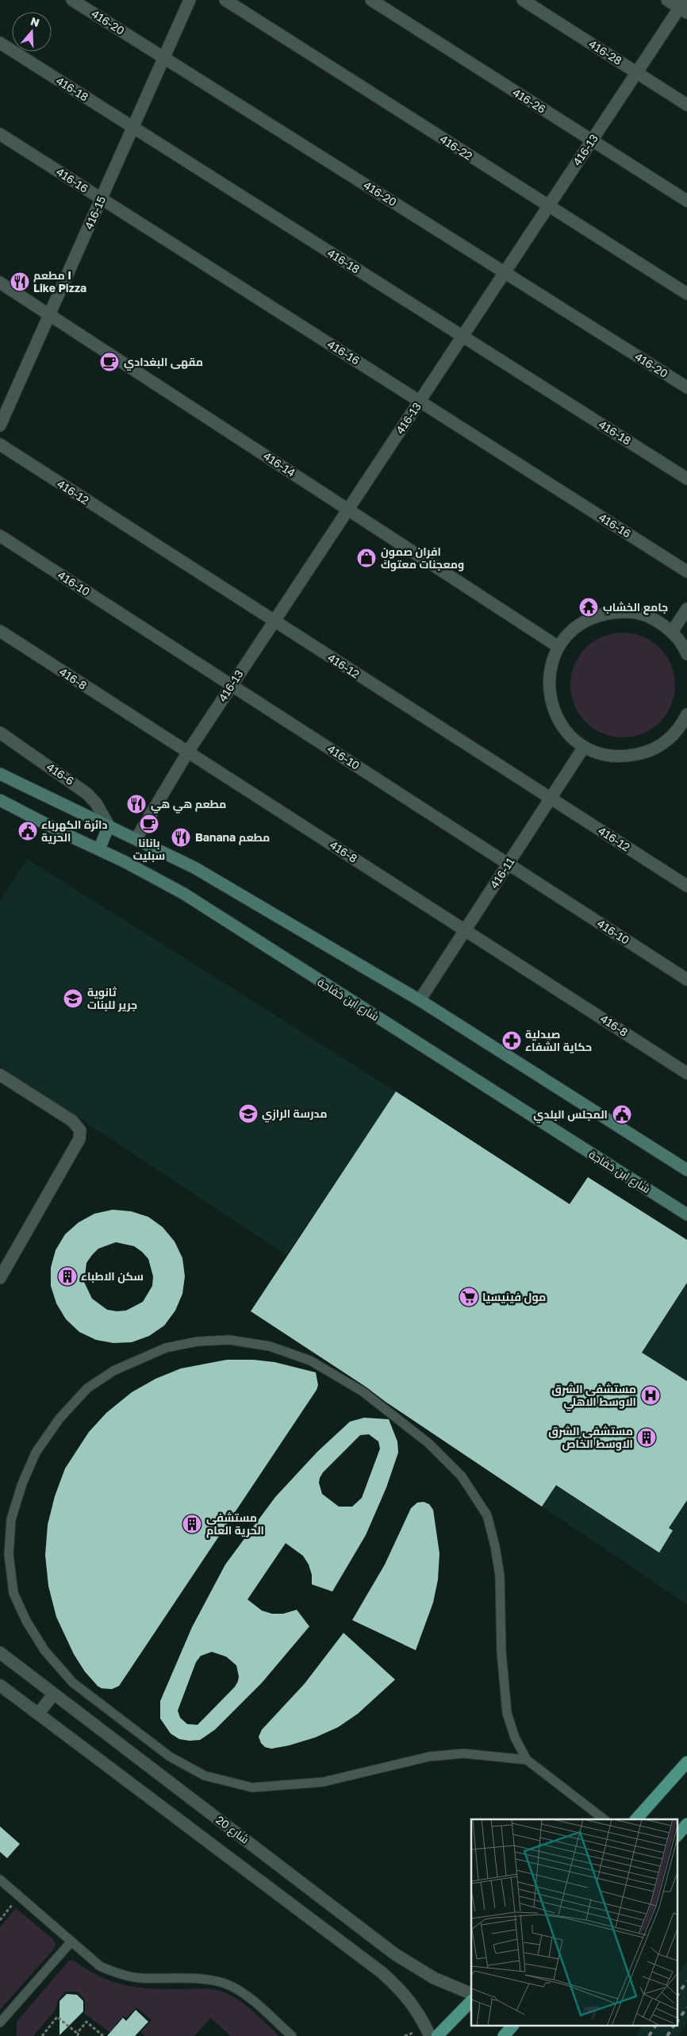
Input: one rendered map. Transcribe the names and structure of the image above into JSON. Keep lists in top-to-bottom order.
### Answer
{
  "streets": {
    "street": [
      "416-20",
      "416-28",
      "416-18",
      "416-26",
      "416-22",
      "416-13",
      "416-16",
      "416-15",
      "416-14",
      "416-12",
      "416-10",
      "416-8",
      "416-6",
      "416-11",
      "شارع ابن خفاجة",
      "شارع 20"
    ]
  },
  "crossings": [
    ["416-20", "416-13"],
    ["416-20", "416-15"],
    ["416-28", "416-13"],
    ["416-18", "416-13"],
    ["416-18", "416-15"],
    ["416-26", "416-13"],
    ["416-22", "416-13"],
    ["416-13", "416-16"],
    ["416-13", "416-14"],
    ["416-13", "416-12"],
    ["416-13", "416-10"],
    ["416-13", "416-8"],
    ["416-16", "416-15"],
    ["416-15", "416-14"],
    ["416-12", "416-11"],
    ["416-10", "416-11"],
    ["416-8", "416-11"]
  ],
  "places": {
    "restaurant": ["مطعم I Like Pizza", "مطعم هي هي", "Banana مطعم"],
    "cafe": ["مقهى البغدادي", "بانانا سبليت"],
    "shop": ["افران صمون ومعجنات معتوكَ"],
    "temple": ["جامع الخشاب"],
    "public building": ["دائرة الكهرباء الحرية", "المجلس البلدي"],
    "school or university": ["ثانوية جرير للبنات", "مدرسة الرازي"],
    "pharmacy": ["صيدلية حكاية الشفاء"],
    "building": ["سكن الاطباء", "مستشفى الشرق الاوسط الخاص", "مستشفى الحرية العام"],
    "supermarket": ["مول فينيسيا"],
    "hospital": ["مستشفى الشرق الاوسط الاهلي"]
  },
  "north": "top"
}
